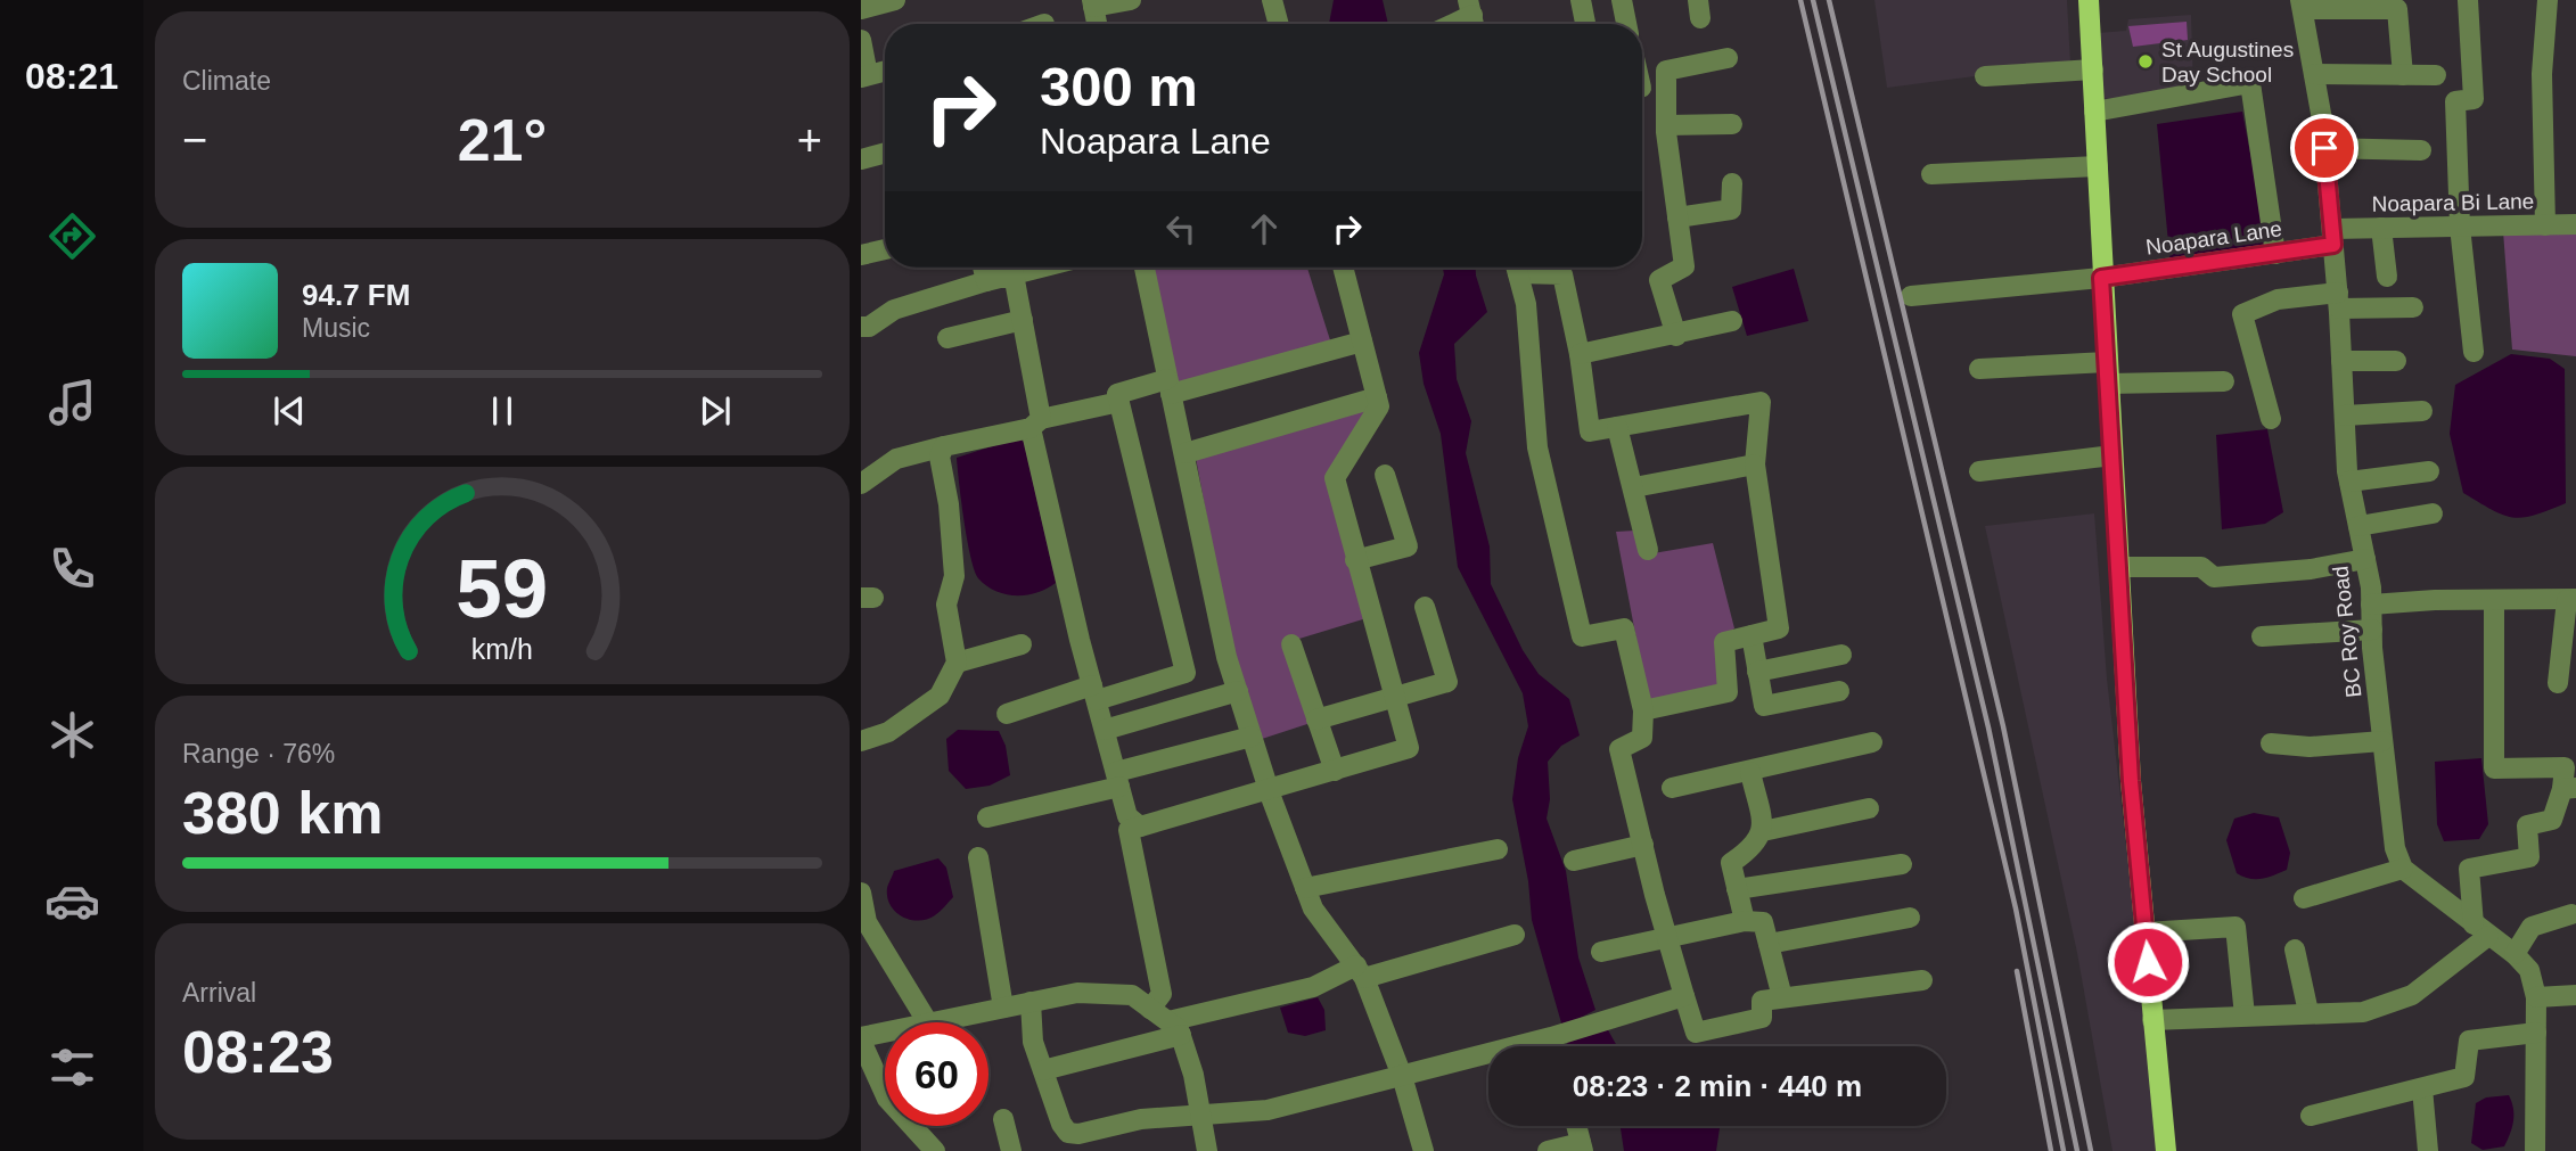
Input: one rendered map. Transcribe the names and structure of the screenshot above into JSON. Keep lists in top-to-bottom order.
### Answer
{
  "streets": {
    "street": ["Noapara Bi Lane", "Noapara Lane", "BC Roy Road"]
  },
  "crossings": [
    ["Noapara Bi Lane", "Noapara Lane"],
    ["Noapara Bi Lane", "BC Roy Road"],
    ["Noapara Lane", "BC Roy Road"]
  ],
  "places": ["St Augustines Day School"],
  "page": {
    "tabs": "08:21",
    "tile": [
      "Climate",
      ["Range · 76%", "380 km"],
      ["Arrival", "08:23"]
    ],
    "turn": ["300 m", "Noapara Lane"],
    "heat": ["−", "21°", "+"],
    "song": ["94.7 FM", "Music"],
    "limit": "60",
    "trip": "08:23 · 2 min · 440 m",
    "gauge": ["59", "km/h"]
  }
}
